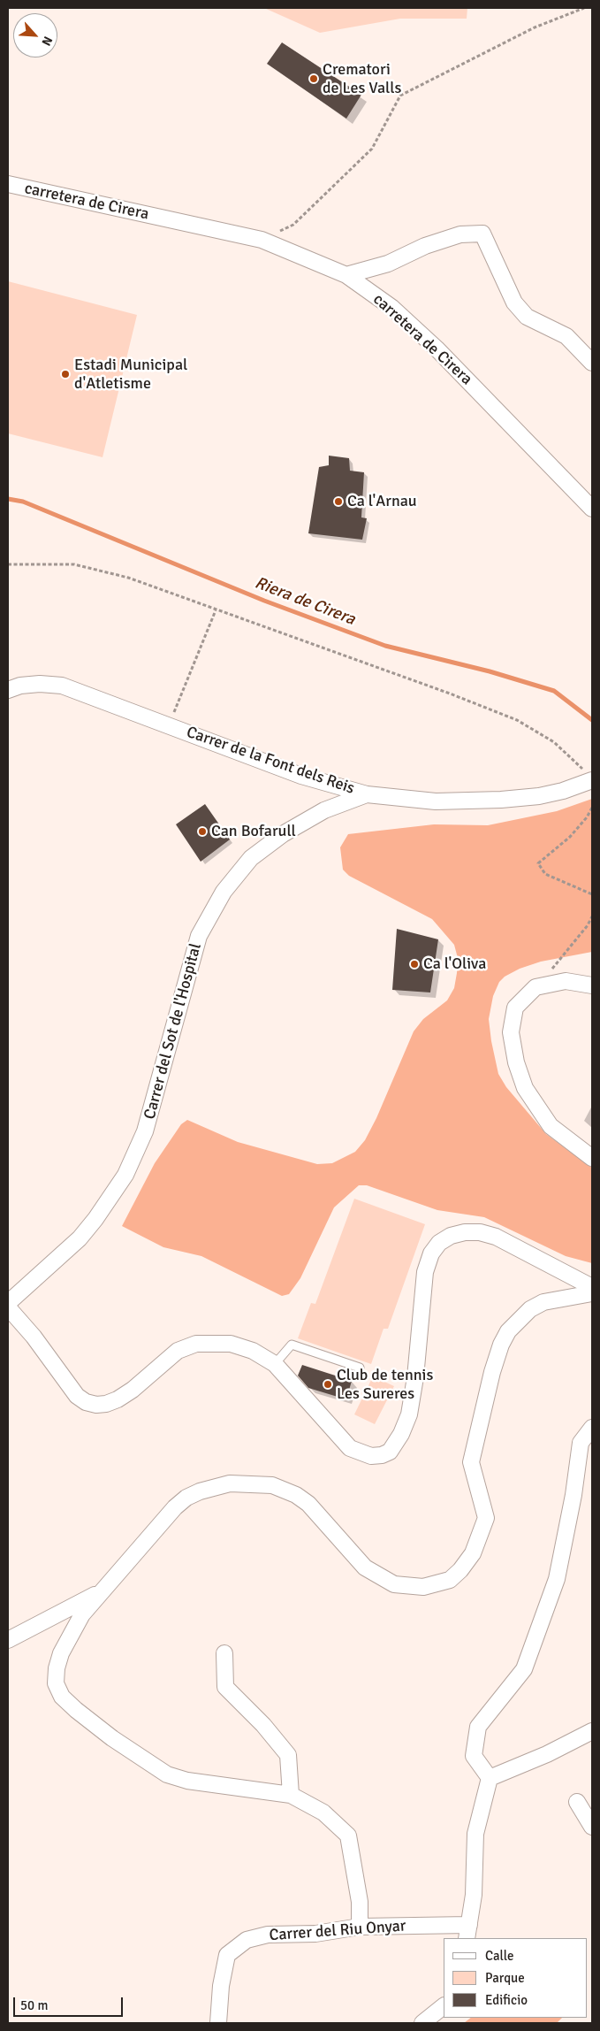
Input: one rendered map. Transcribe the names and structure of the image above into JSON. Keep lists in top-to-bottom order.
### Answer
{
  "streets": {
    "street": [
      "carretera de Cirera",
      "Carrer de la Font dels Reis",
      "Carrer del Sot de l'Hospital",
      "Carrer del Riu Onyar"
    ]
  },
  "crossings": [
    ["Carrer de la Font dels Reis", "Carrer del Sot de l'Hospital"]
  ],
  "water": ["Riera de Cirera"],
  "places": [
    "Crematori de Les Valls",
    "Estadi Municipal d'Atletisme",
    "Ca l'Arnau",
    "Can Bofarull",
    "Ca l'Oliva",
    "Club de tennis Les Sureres"
  ],
  "legend": ["Calle", "Parque", "Edificio"],
  "scale_bar": "50 m",
  "north": "bottom right"
}
